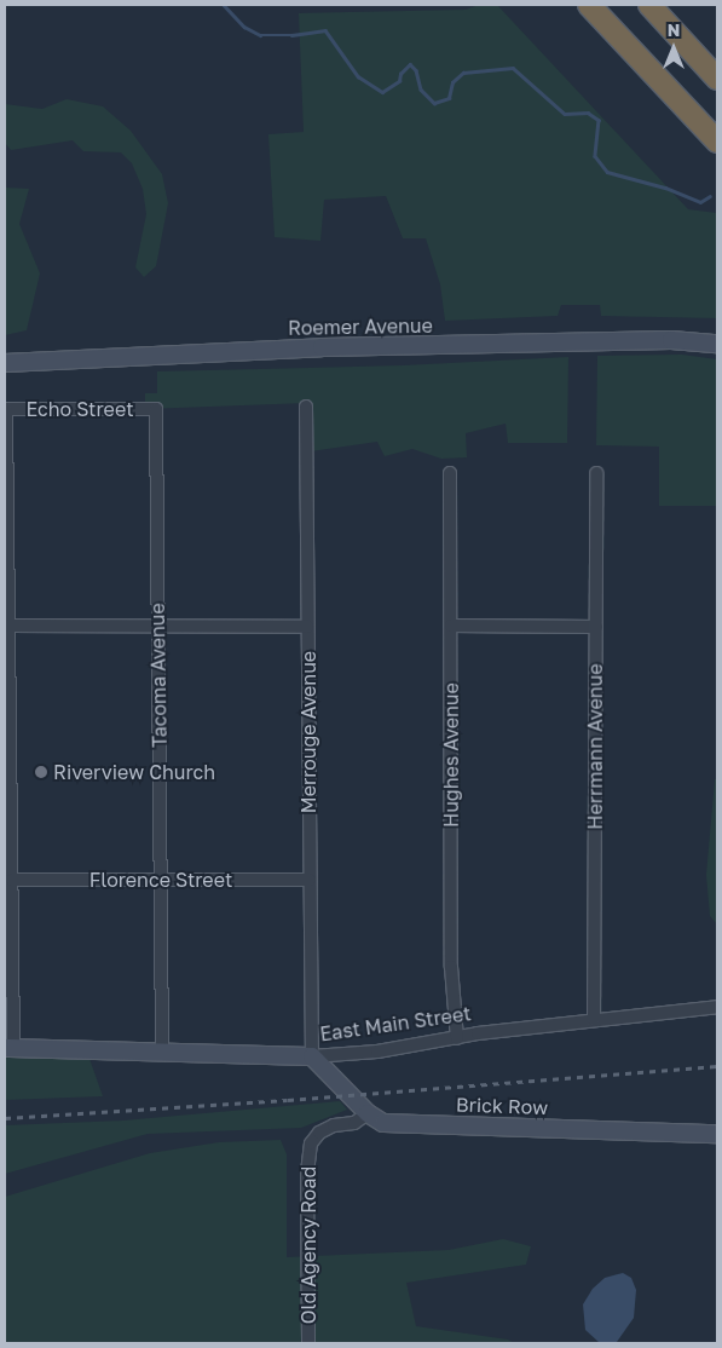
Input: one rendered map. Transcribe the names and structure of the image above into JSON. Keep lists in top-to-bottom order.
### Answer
{
  "streets": {
    "street": [
      "Roemer Avenue",
      "Echo Street",
      "Tacoma Avenue",
      "Merrouge Avenue",
      "Herrmann Avenue",
      "Hughes Avenue",
      "Florence Street",
      "East Main Street",
      "Brick Row",
      "Old Agency Road"
    ]
  },
  "crossings": [
    ["Echo Street", "Tacoma Avenue"],
    ["Tacoma Avenue", "Florence Street"],
    ["Tacoma Avenue", "East Main Street"],
    ["Merrouge Avenue", "Florence Street"],
    ["Merrouge Avenue", "East Main Street"],
    ["Merrouge Avenue", "Brick Row"],
    ["Herrmann Avenue", "East Main Street"],
    ["Hughes Avenue", "East Main Street"],
    ["East Main Street", "Brick Row"],
    ["Brick Row", "Old Agency Road"]
  ],
  "places": ["Riverview Church"],
  "north": "top"
}
